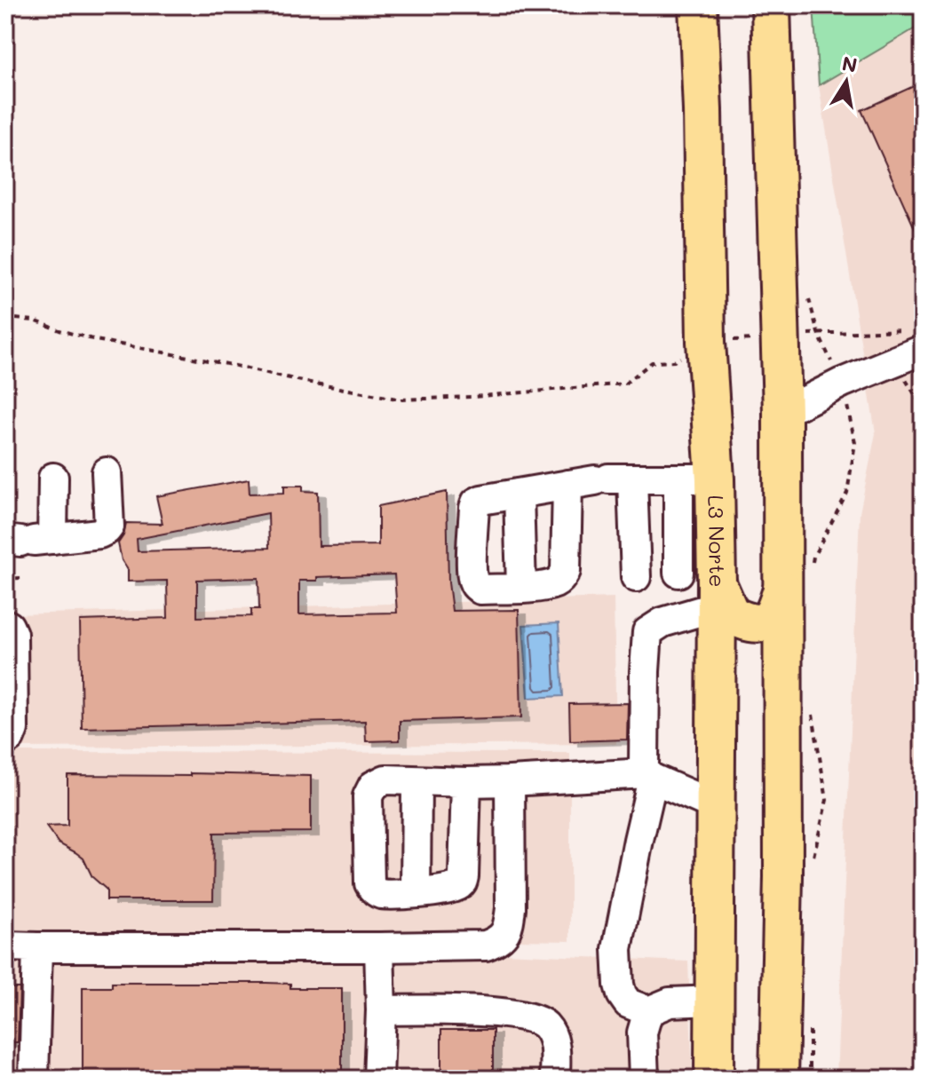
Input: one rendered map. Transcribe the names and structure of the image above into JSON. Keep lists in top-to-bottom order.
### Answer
{
  "streets": {
    "main road": ["L3 Norte"]
  },
  "north": "top"
}
